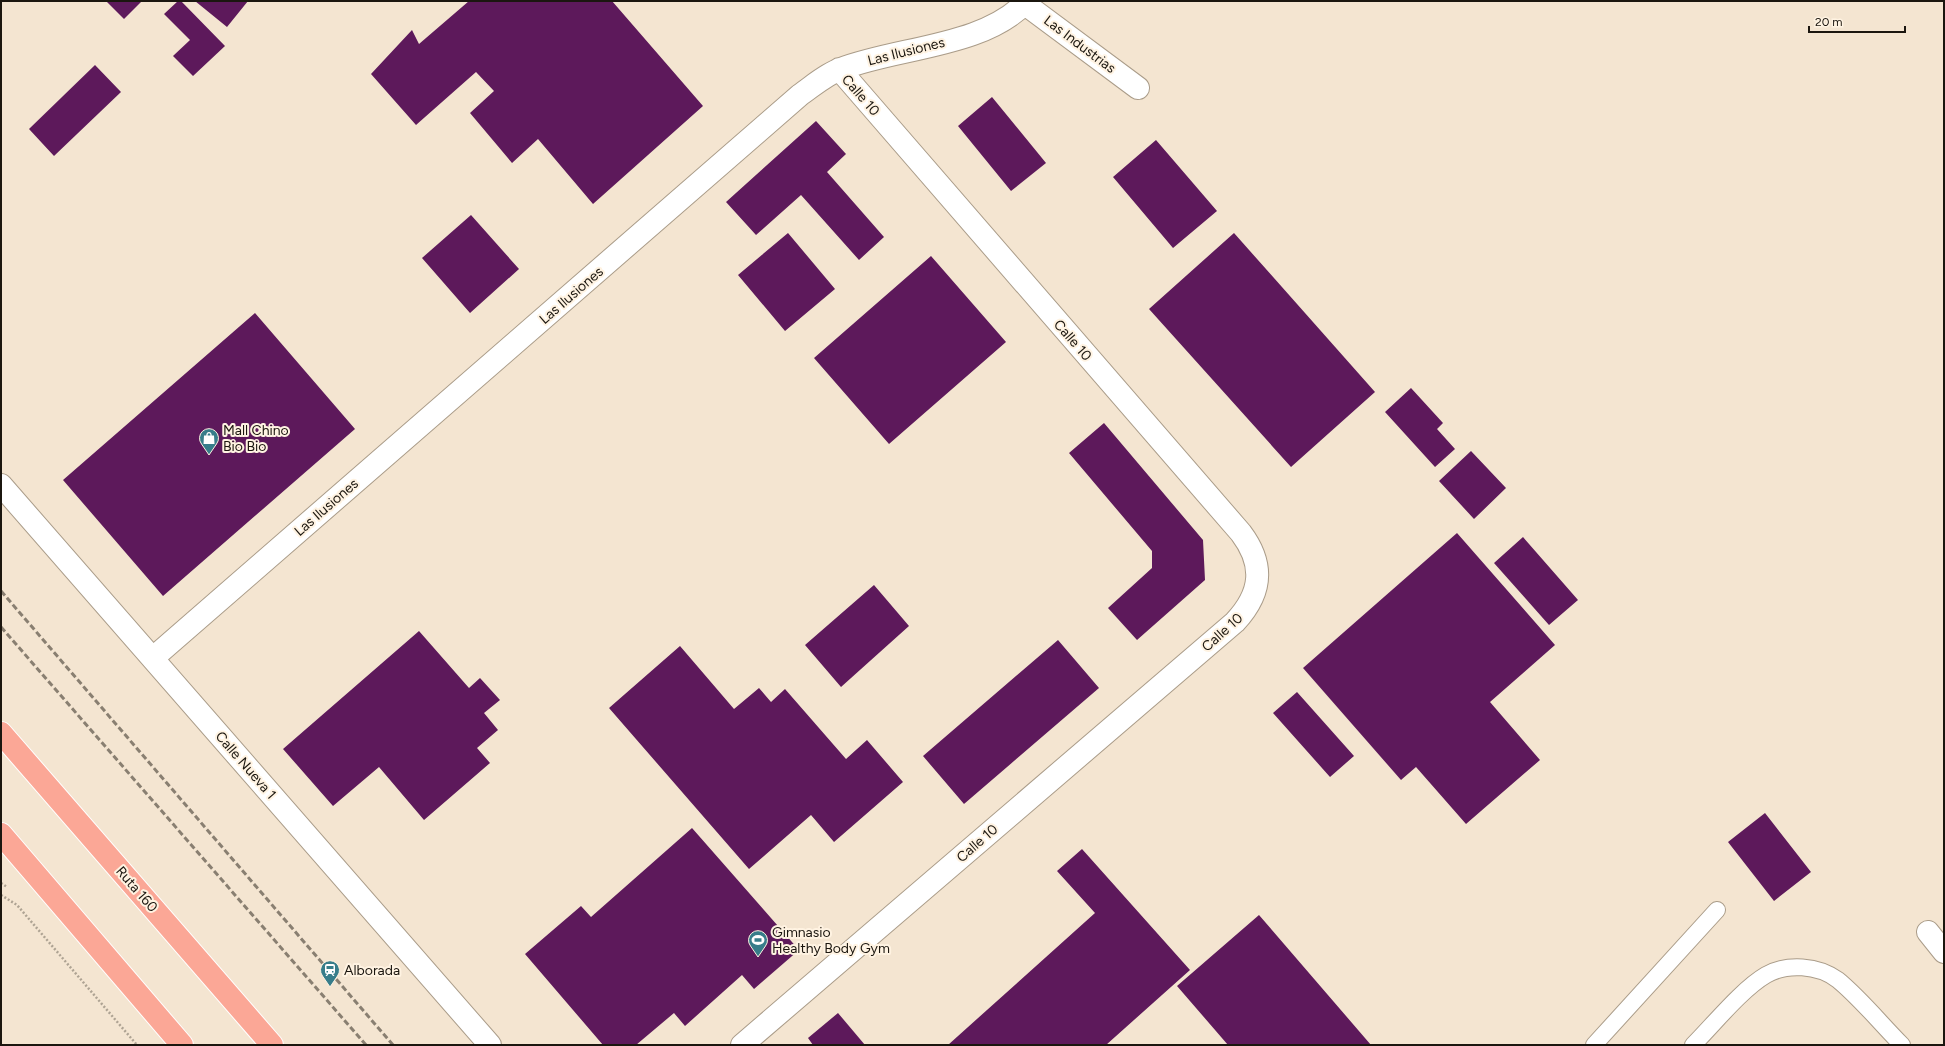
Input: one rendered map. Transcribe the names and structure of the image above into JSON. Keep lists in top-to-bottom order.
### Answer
{
  "streets": {
    "highway": ["Ruta 160"],
    "street": [
      "Las Industrias",
      "Las Ilusiones",
      "Calle 10",
      "Calle Nueva 1"
    ]
  },
  "crossings": [
    ["Las Industrias", "Las Ilusiones"],
    ["Las Ilusiones", "Calle 10"],
    ["Las Ilusiones", "Calle Nueva 1"]
  ],
  "places": {
    "shop": ["Mall Chino Bio Bio"],
    "sports": ["Gimnasio Healthy Body Gym"],
    "station": ["Alborada"]
  },
  "scale_bar": "20 m"
}
